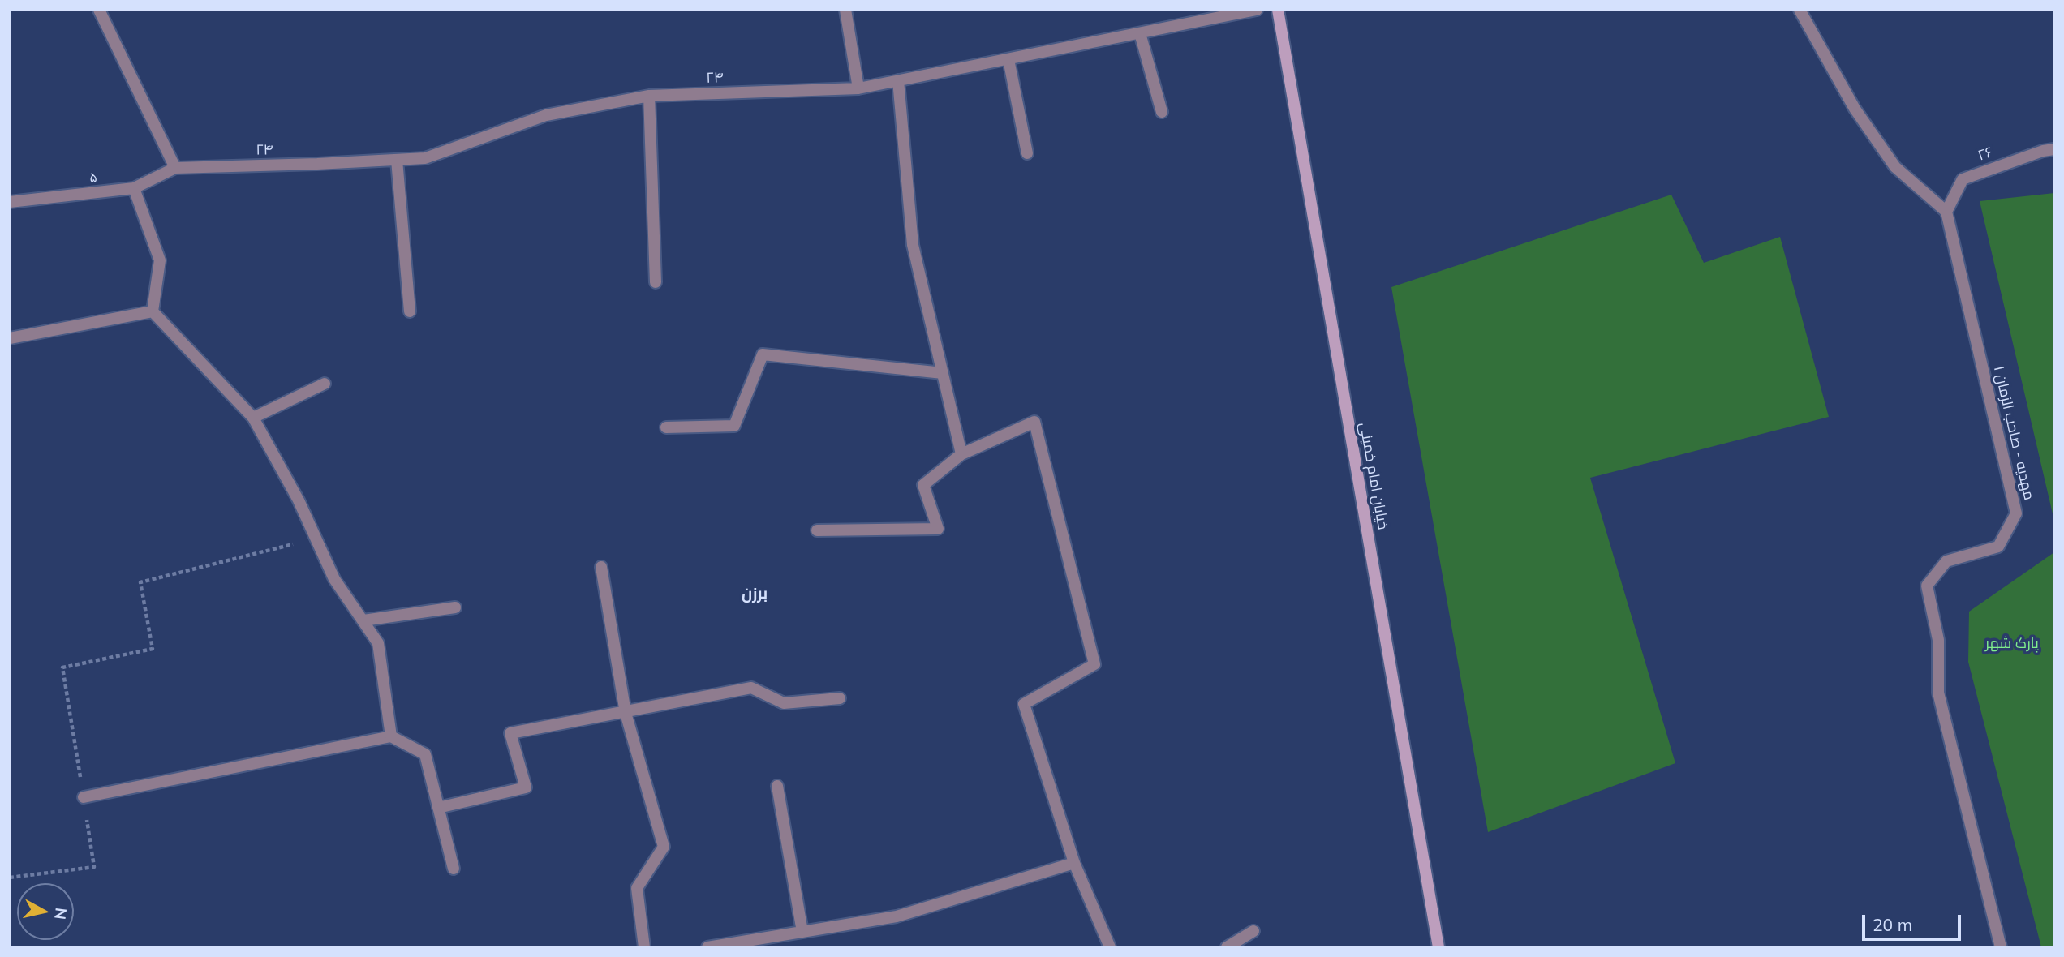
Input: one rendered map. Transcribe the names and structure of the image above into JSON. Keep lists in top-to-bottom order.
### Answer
{
  "streets": {
    "main road": ["خیابان امام خمینی"],
    "street": [
      "۲۴",
      "۲۶",
      "۵",
      "مهدیه - صاحب الزمان ۱"
    ]
  },
  "crossings": [
    ["۲۴", "۵"],
    ["۲۶", "مهدیه - صاحب الزمان ۱"]
  ],
  "districts": ["برزن"],
  "parks": ["پارک شهر"],
  "scale_bar": "20 m",
  "north": "right"
}
